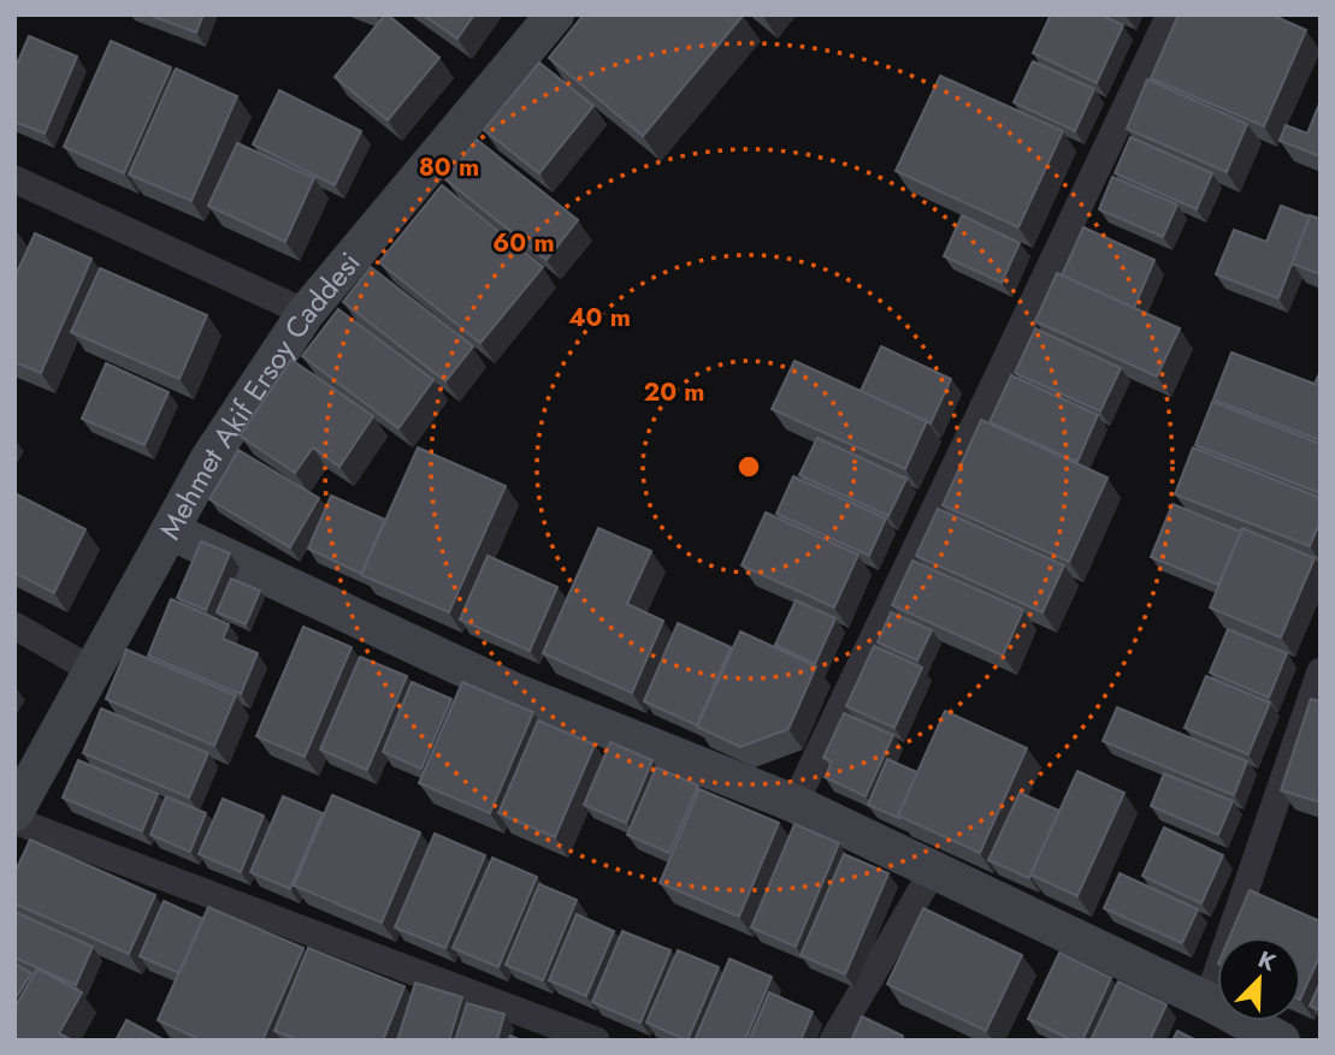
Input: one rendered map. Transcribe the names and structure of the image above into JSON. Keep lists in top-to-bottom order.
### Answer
{
  "streets": {
    "street": ["Mehmet Akif Ersoy Caddesi"]
  },
  "north": "top right",
  "rings": [
    "80 m",
    "60 m",
    "40 m",
    "20 m"
  ]
}
